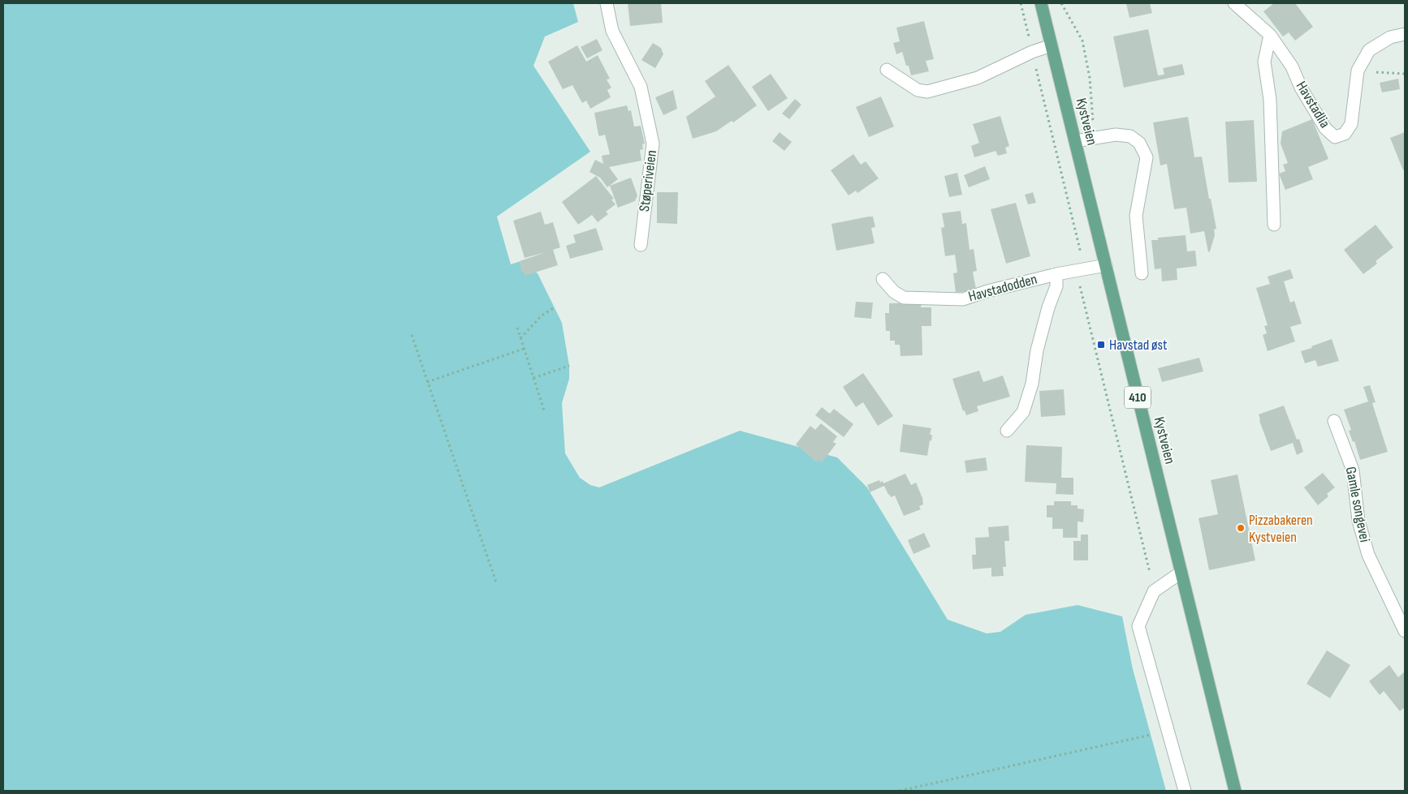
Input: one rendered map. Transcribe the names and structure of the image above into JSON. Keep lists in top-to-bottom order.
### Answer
{
  "streets": {
    "main road": ["Kystveien", "410"],
    "street": [
      "Havstadlia",
      "Støperiveien",
      "Havstadodden",
      "Gamle songevei"
    ]
  },
  "crossings": [
    ["Kystveien", "Havstadodden"]
  ],
  "places": {
    "transit": ["Havstad øst"],
    "other": ["Pizzabakeren Kystveien"]
  }
}
